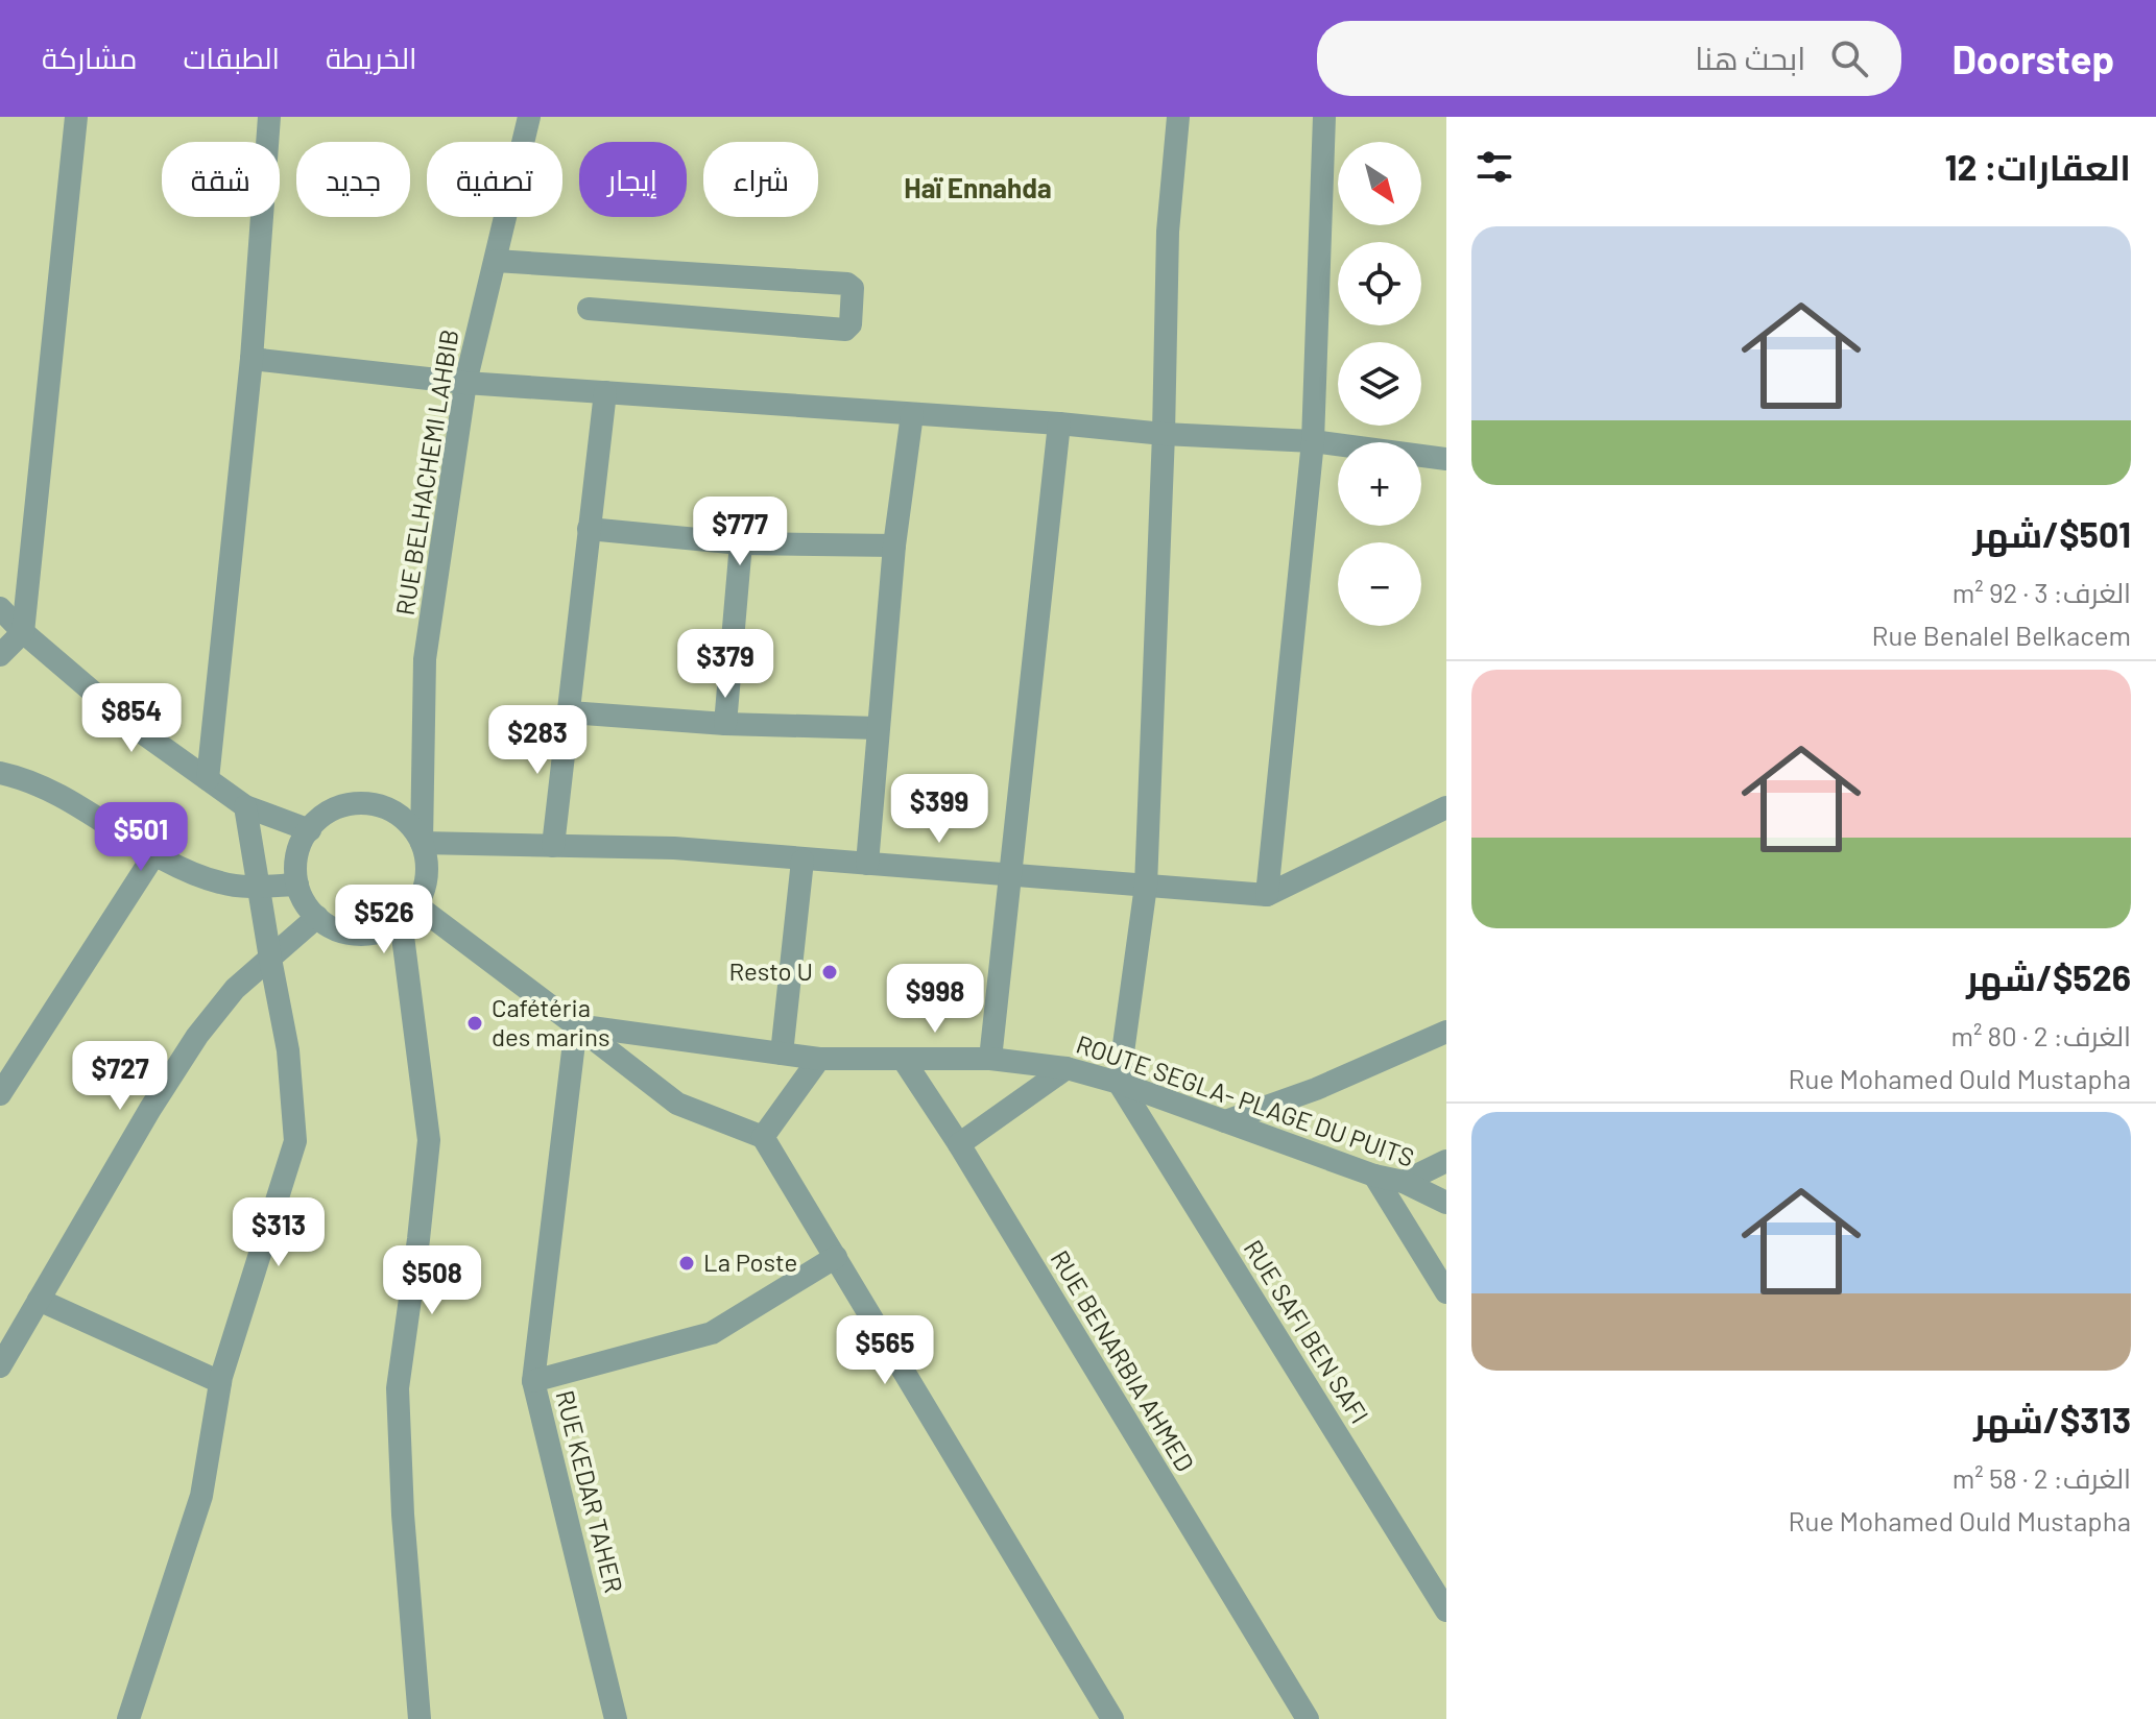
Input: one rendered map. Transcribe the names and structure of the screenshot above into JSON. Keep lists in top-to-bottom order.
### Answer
{
  "streets": {
    "street": [
      "RUE BELHACHEMI LAHBIB",
      "ROUTE SEGLA- PLAGE DU PUITS",
      "RUE SAFI BEN SAFI",
      "RUE BENARBIA AHMED",
      "RUE KEDAR TAHER"
    ]
  },
  "crossings": [
    ["RUE BELHACHEMI LAHBIB", "ROUTE SEGLA- PLAGE DU PUITS"],
    ["ROUTE SEGLA- PLAGE DU PUITS", "RUE SAFI BEN SAFI"],
    ["ROUTE SEGLA- PLAGE DU PUITS", "RUE BENARBIA AHMED"],
    ["ROUTE SEGLA- PLAGE DU PUITS", "RUE KEDAR TAHER"]
  ],
  "districts": ["Haï Ennahda"],
  "places": ["Resto U", "Cafétéria des marins", "La Poste"],
  "north": "bottom right",
  "page": {
    "header": "Doorstep",
    "search": "ابحث هنا",
    "nav": ["الخريطة", "الطبقات", "مشاركة"],
    "heading": "العقارات: 12",
    "map_buttons": ["+", "−"],
    "chip": [
      "شراء",
      "إيجار",
      "تصفية",
      "جديد",
      "شقة"
    ],
    "list": [
      {
        "name": "$501/شهر",
        "note": "الغرف: 3 · 92 m² · Rue Benalel Belkacem"
      },
      {
        "name": "$526/شهر",
        "note": "الغرف: 2 · 80 m² · Rue Mohamed Ould Mustapha"
      },
      {
        "name": "$313/شهر",
        "note": "الغرف: 2 · 58 m² · Rue Mohamed Ould Mustapha"
      }
    ],
    "price": [
      "$777",
      "$379",
      "$854",
      "$283",
      "$399",
      "$501",
      "$526",
      "$998",
      "$727",
      "$313",
      "$508",
      "$565"
    ]
  }
}
